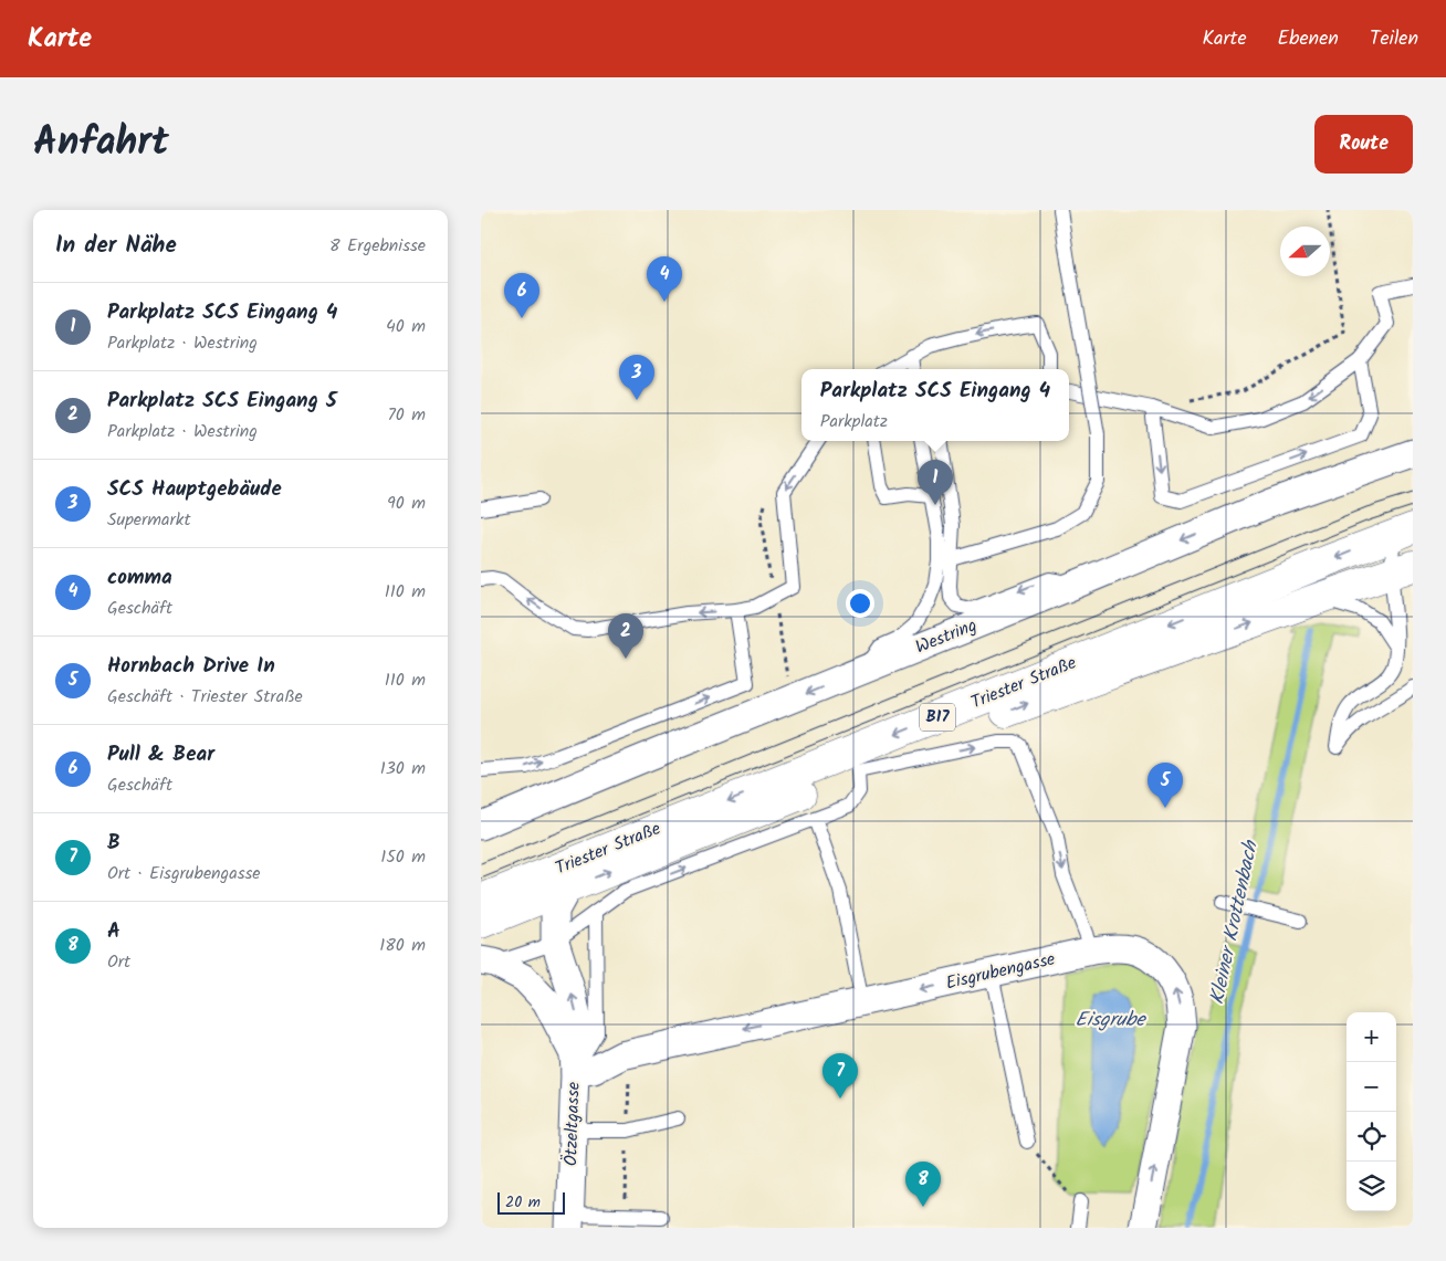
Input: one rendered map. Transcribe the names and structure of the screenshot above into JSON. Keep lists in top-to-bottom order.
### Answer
{
  "streets": {
    "main road": ["Triester Straße", "B17"],
    "street": ["Westring", "Eisgrubengasse", "Ötzeltgasse"]
  },
  "crossings": [
    ["Triester Straße", "Ötzeltgasse"],
    ["Eisgrubengasse", "Ötzeltgasse"]
  ],
  "one_way": ["Westring"],
  "water": ["Kleiner Krottenbach", "Eisgrube"],
  "scale_bar": "20 m",
  "north": "left",
  "page": {
    "header": "Karte",
    "nav": ["Karte", "Ebenen", "Teilen"],
    "title": "Anfahrt",
    "buttons": "Route",
    "heading": ["In der Nähe", "8 Ergebnisse"],
    "pins": [
      "4",
      "6",
      "3",
      "1",
      "2",
      "5",
      "7",
      "8"
    ],
    "list": [
      {
        "mark": "1",
        "name": "Parkplatz SCS Eingang 4",
        "note": "Parkplatz · Westring",
        "value": "40 m"
      },
      {
        "mark": "2",
        "name": "Parkplatz SCS Eingang 5",
        "note": "Parkplatz · Westring",
        "value": "70 m"
      },
      {
        "mark": "3",
        "name": "SCS Hauptgebäude",
        "note": "Supermarkt",
        "value": "90 m"
      },
      {
        "mark": "4",
        "name": "comma",
        "note": "Geschäft",
        "value": "110 m"
      },
      {
        "mark": "5",
        "name": "Hornbach Drive In",
        "note": "Geschäft · Triester Straße",
        "value": "110 m"
      },
      {
        "mark": "6",
        "name": "Pull & Bear",
        "note": "Geschäft",
        "value": "130 m"
      },
      {
        "mark": "7",
        "name": "B",
        "note": "Ort · Eisgrubengasse",
        "value": "150 m"
      },
      {
        "mark": "8",
        "name": "A",
        "note": "Ort",
        "value": "180 m"
      }
    ],
    "popup": ["Parkplatz SCS Eingang 4", "Parkplatz"],
    "map_buttons": ["+", "−"],
    "scale": "20 m"
  }
}
